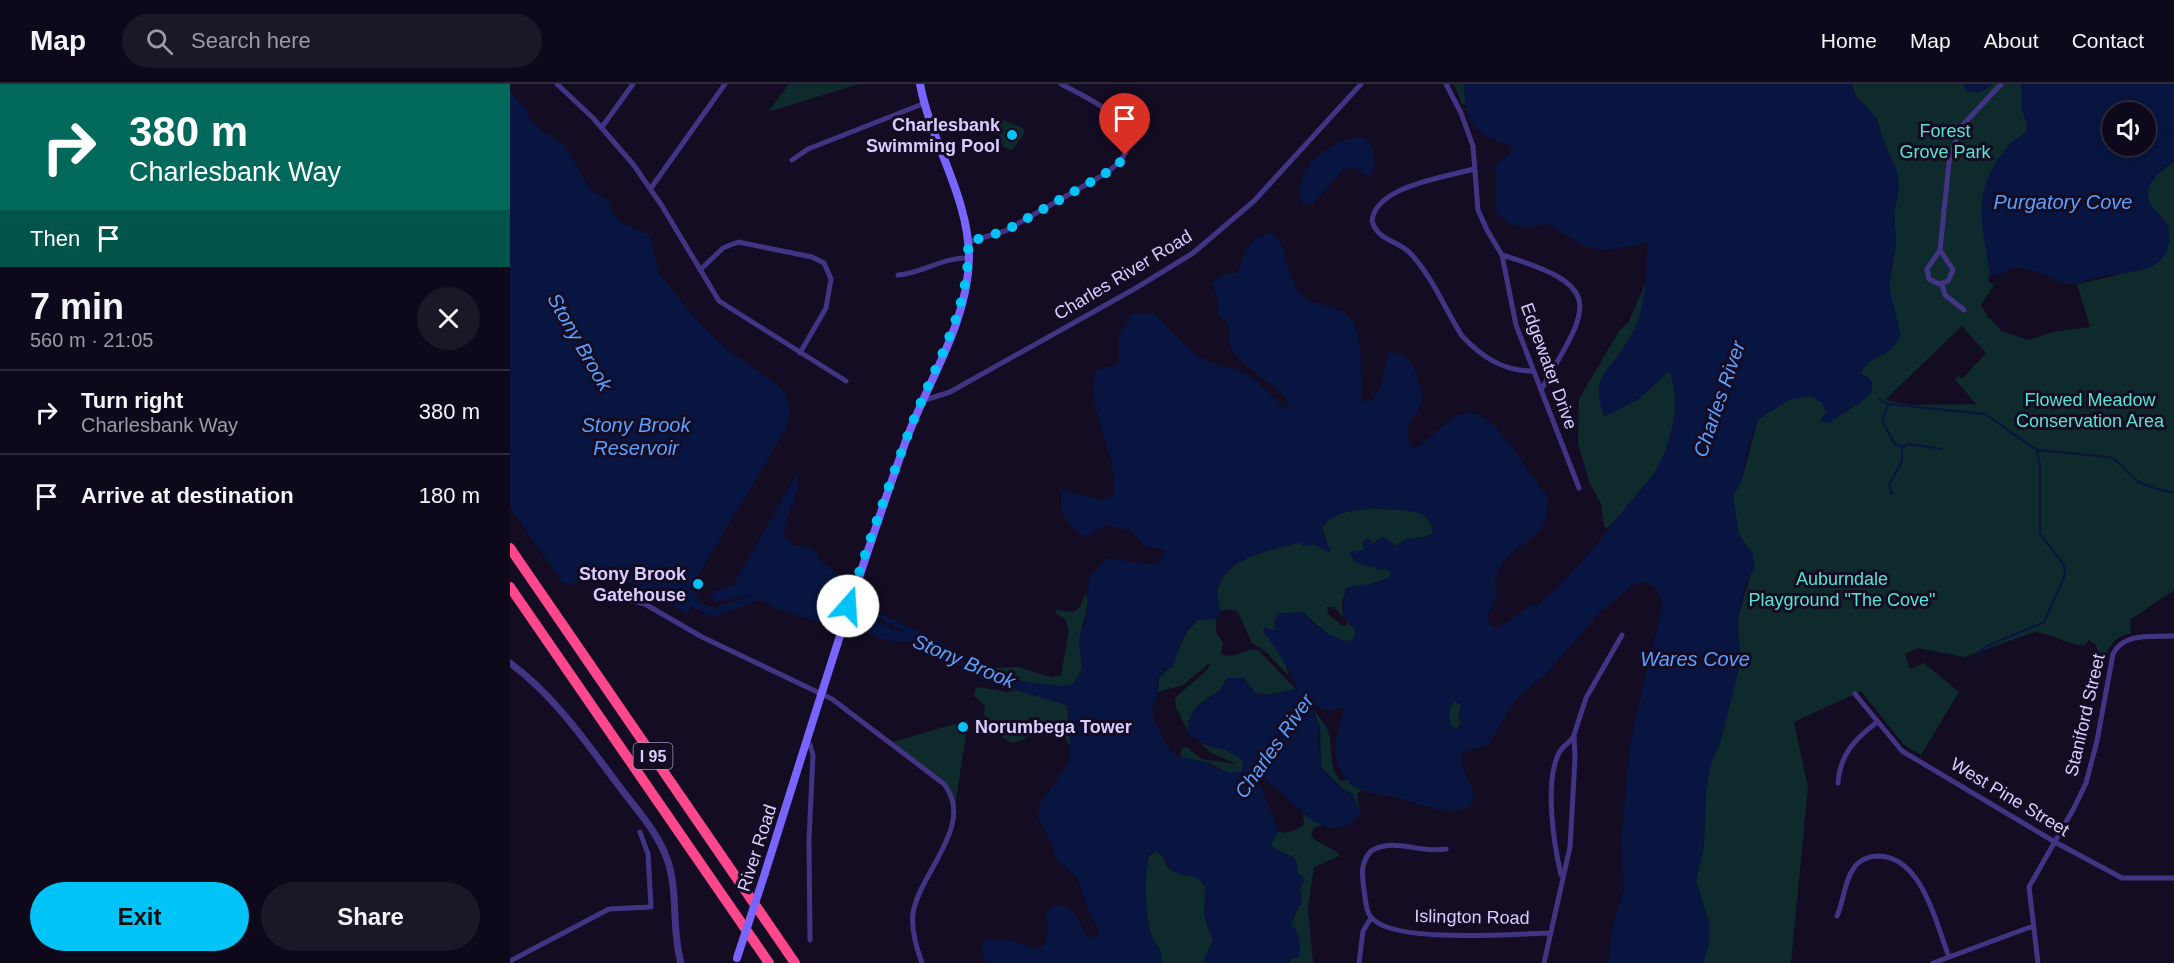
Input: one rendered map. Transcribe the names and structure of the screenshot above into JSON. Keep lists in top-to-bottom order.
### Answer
{
  "streets": {
    "highway": ["I 95"],
    "main road": ["River Road"],
    "street": [
      "Charles River Road",
      "Edgewater Drive",
      "Staniford Street",
      "West Pine Street",
      "Islington Road"
    ]
  },
  "crossings": [
    ["Charles River Road", "River Road"],
    ["Staniford Street", "West Pine Street"]
  ],
  "water": [
    "Purgatory Cove",
    "Stony Brook",
    "Charles River",
    "Stony Brook Reservoir",
    "Wares Cove"
  ],
  "parks": ["Forest Grove Park", "Flowed Meadow Conservation Area", "Auburndale Playground \"The Cove\""],
  "places": ["Charlesbank Swimming Pool", "Stony Brook Gatehouse", "Norumbega Tower"],
  "page": {
    "header": "Map",
    "search": "Search here",
    "nav": [
      "Home",
      "Map",
      "About",
      "Contact"
    ],
    "turn": ["380 m", "Charlesbank Way"],
    "then": "Then",
    "heading": ["7 min", "560 m · 21:05"],
    "list": [
      {
        "name": "Turn right",
        "note": "Charlesbank Way",
        "value": "380 m"
      },
      {
        "name": "Arrive at destination",
        "value": "180 m"
      }
    ],
    "buttons": ["Exit", "Share"]
  }
}
